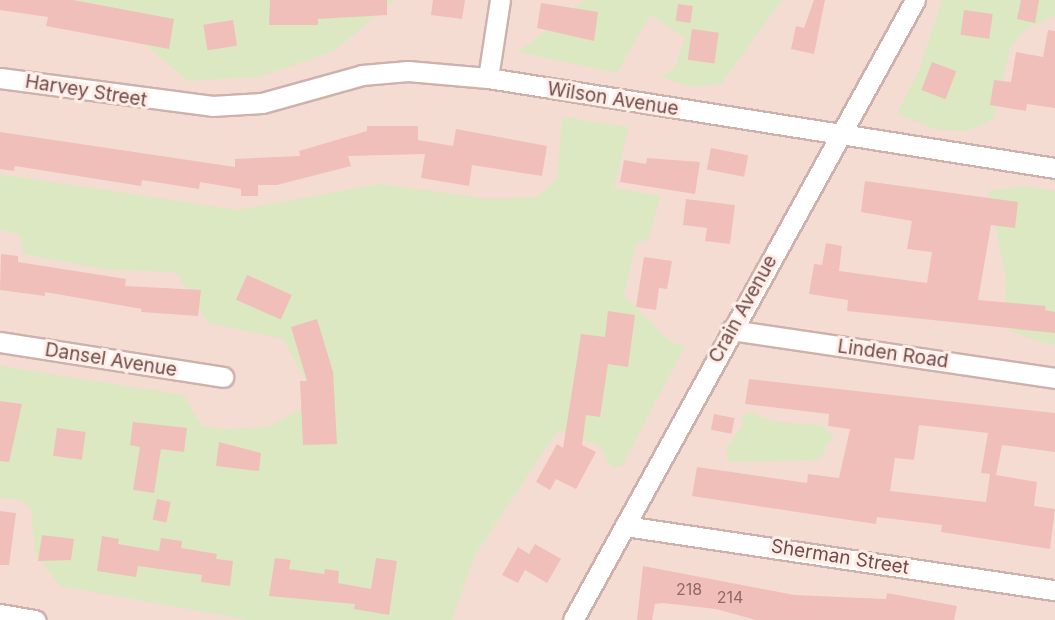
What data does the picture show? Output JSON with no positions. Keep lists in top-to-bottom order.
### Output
{
  "streets": {
    "street": [
      "Harvey Street",
      "Wilson Avenue",
      "Crain Avenue",
      "Linden Road",
      "Dansel Avenue",
      "Sherman Street"
    ]
  },
  "crossings": [
    ["Harvey Street", "Wilson Avenue"],
    ["Wilson Avenue", "Crain Avenue"],
    ["Crain Avenue", "Linden Road"],
    ["Crain Avenue", "Sherman Street"]
  ],
  "house_numbers": ["218", "214"]
}
